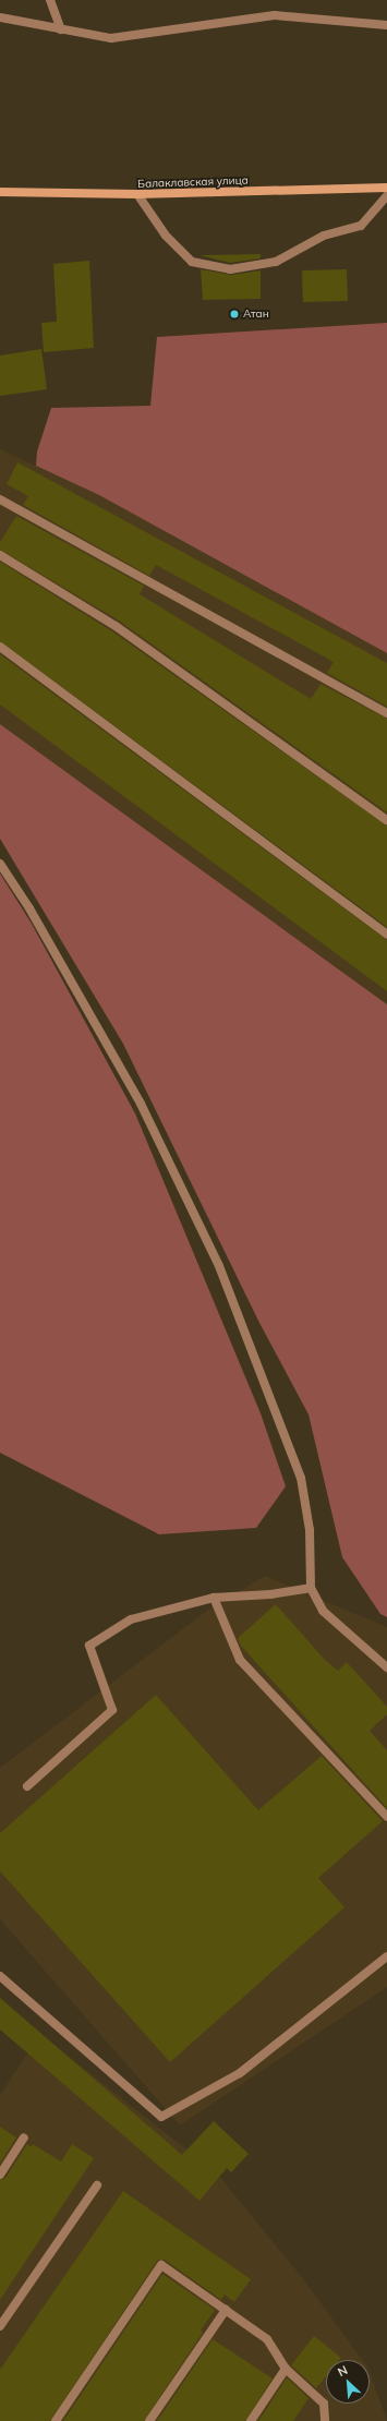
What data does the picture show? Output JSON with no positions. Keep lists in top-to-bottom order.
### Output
{
  "streets": {
    "main road": ["Балаклавская улица"]
  },
  "places": ["Атан"],
  "north": "top left"
}
